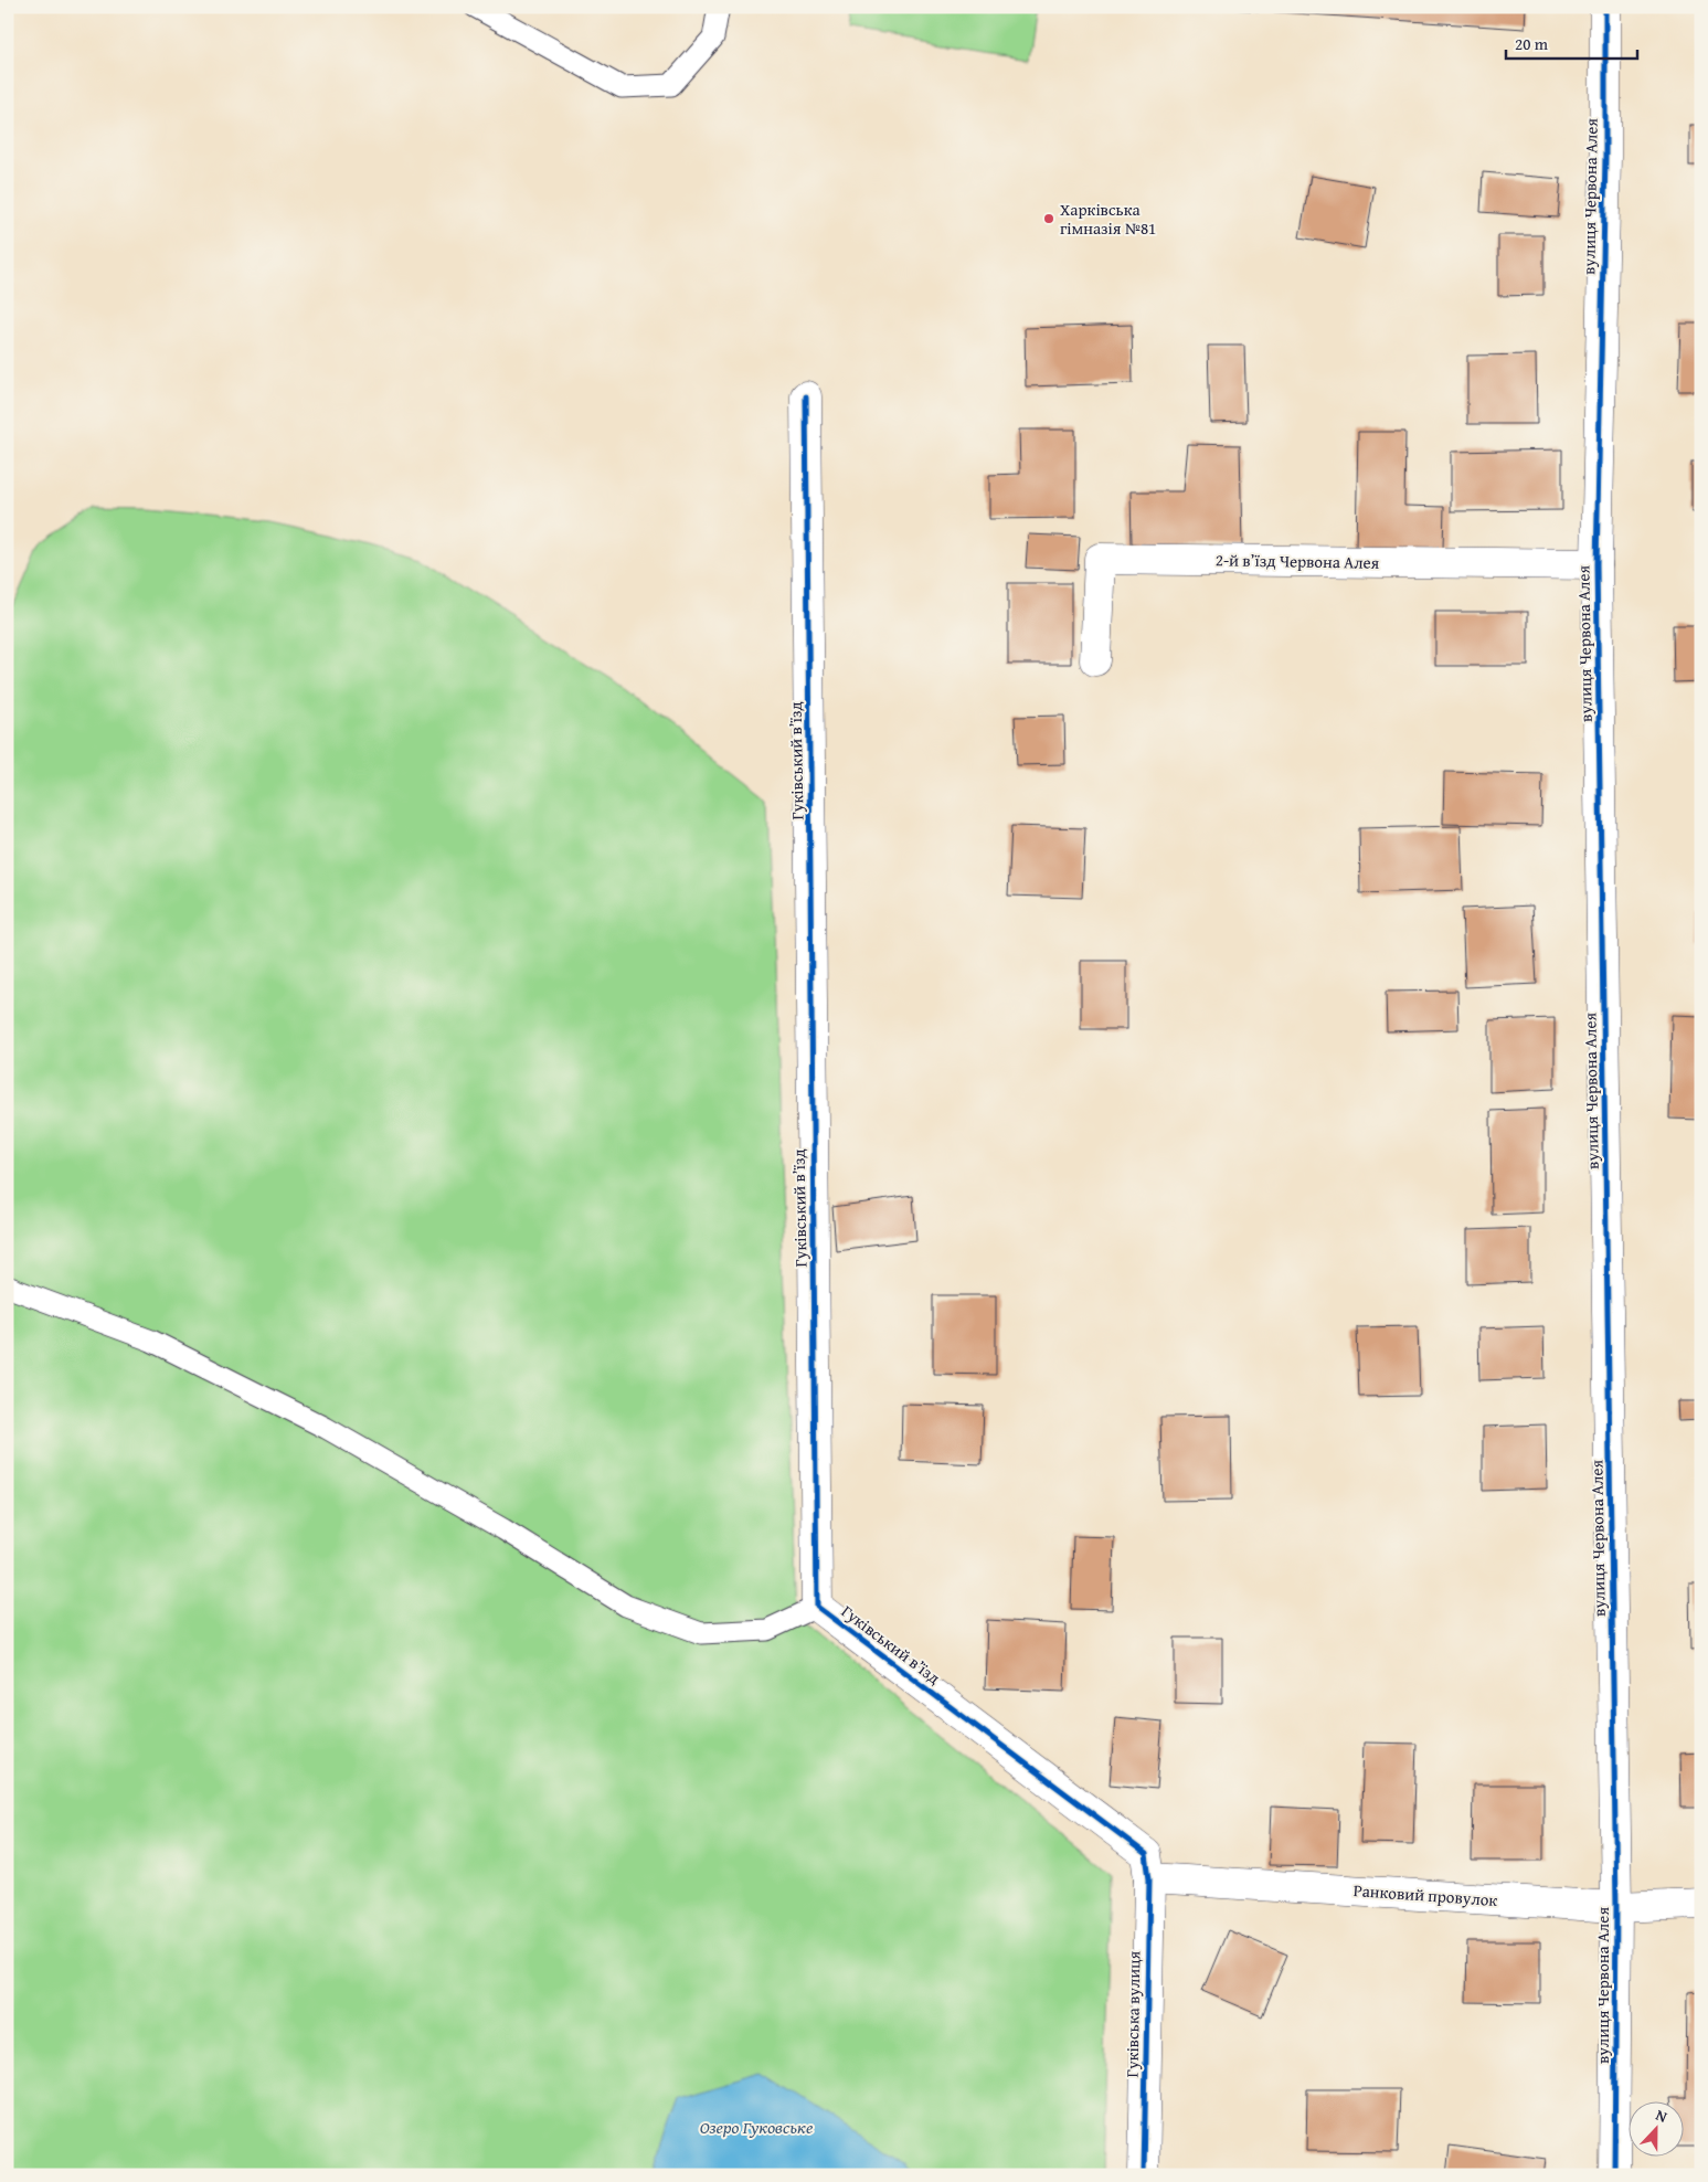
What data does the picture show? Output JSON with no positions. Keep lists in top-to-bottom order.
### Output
{
  "streets": {
    "street": [
      "вулиця Червона Алея",
      "2-й в’їзд Червона Алея",
      "Гуківський в’їзд",
      "Ранковий провулок",
      "Гуківська вулиця"
    ]
  },
  "crossings": [
    ["вулиця Червона Алея", "2-й в’їзд Червона Алея"],
    ["вулиця Червона Алея", "Ранковий провулок"],
    ["Гуківський в’їзд", "Ранковий провулок"],
    ["Гуківський в’їзд", "Гуківська вулиця"],
    ["Ранковий провулок", "Гуківська вулиця"]
  ],
  "water": ["Озеро Гуковське"],
  "places": ["Харківська гімназія №81"],
  "scale_bar": "20 m",
  "north": "top"
}
